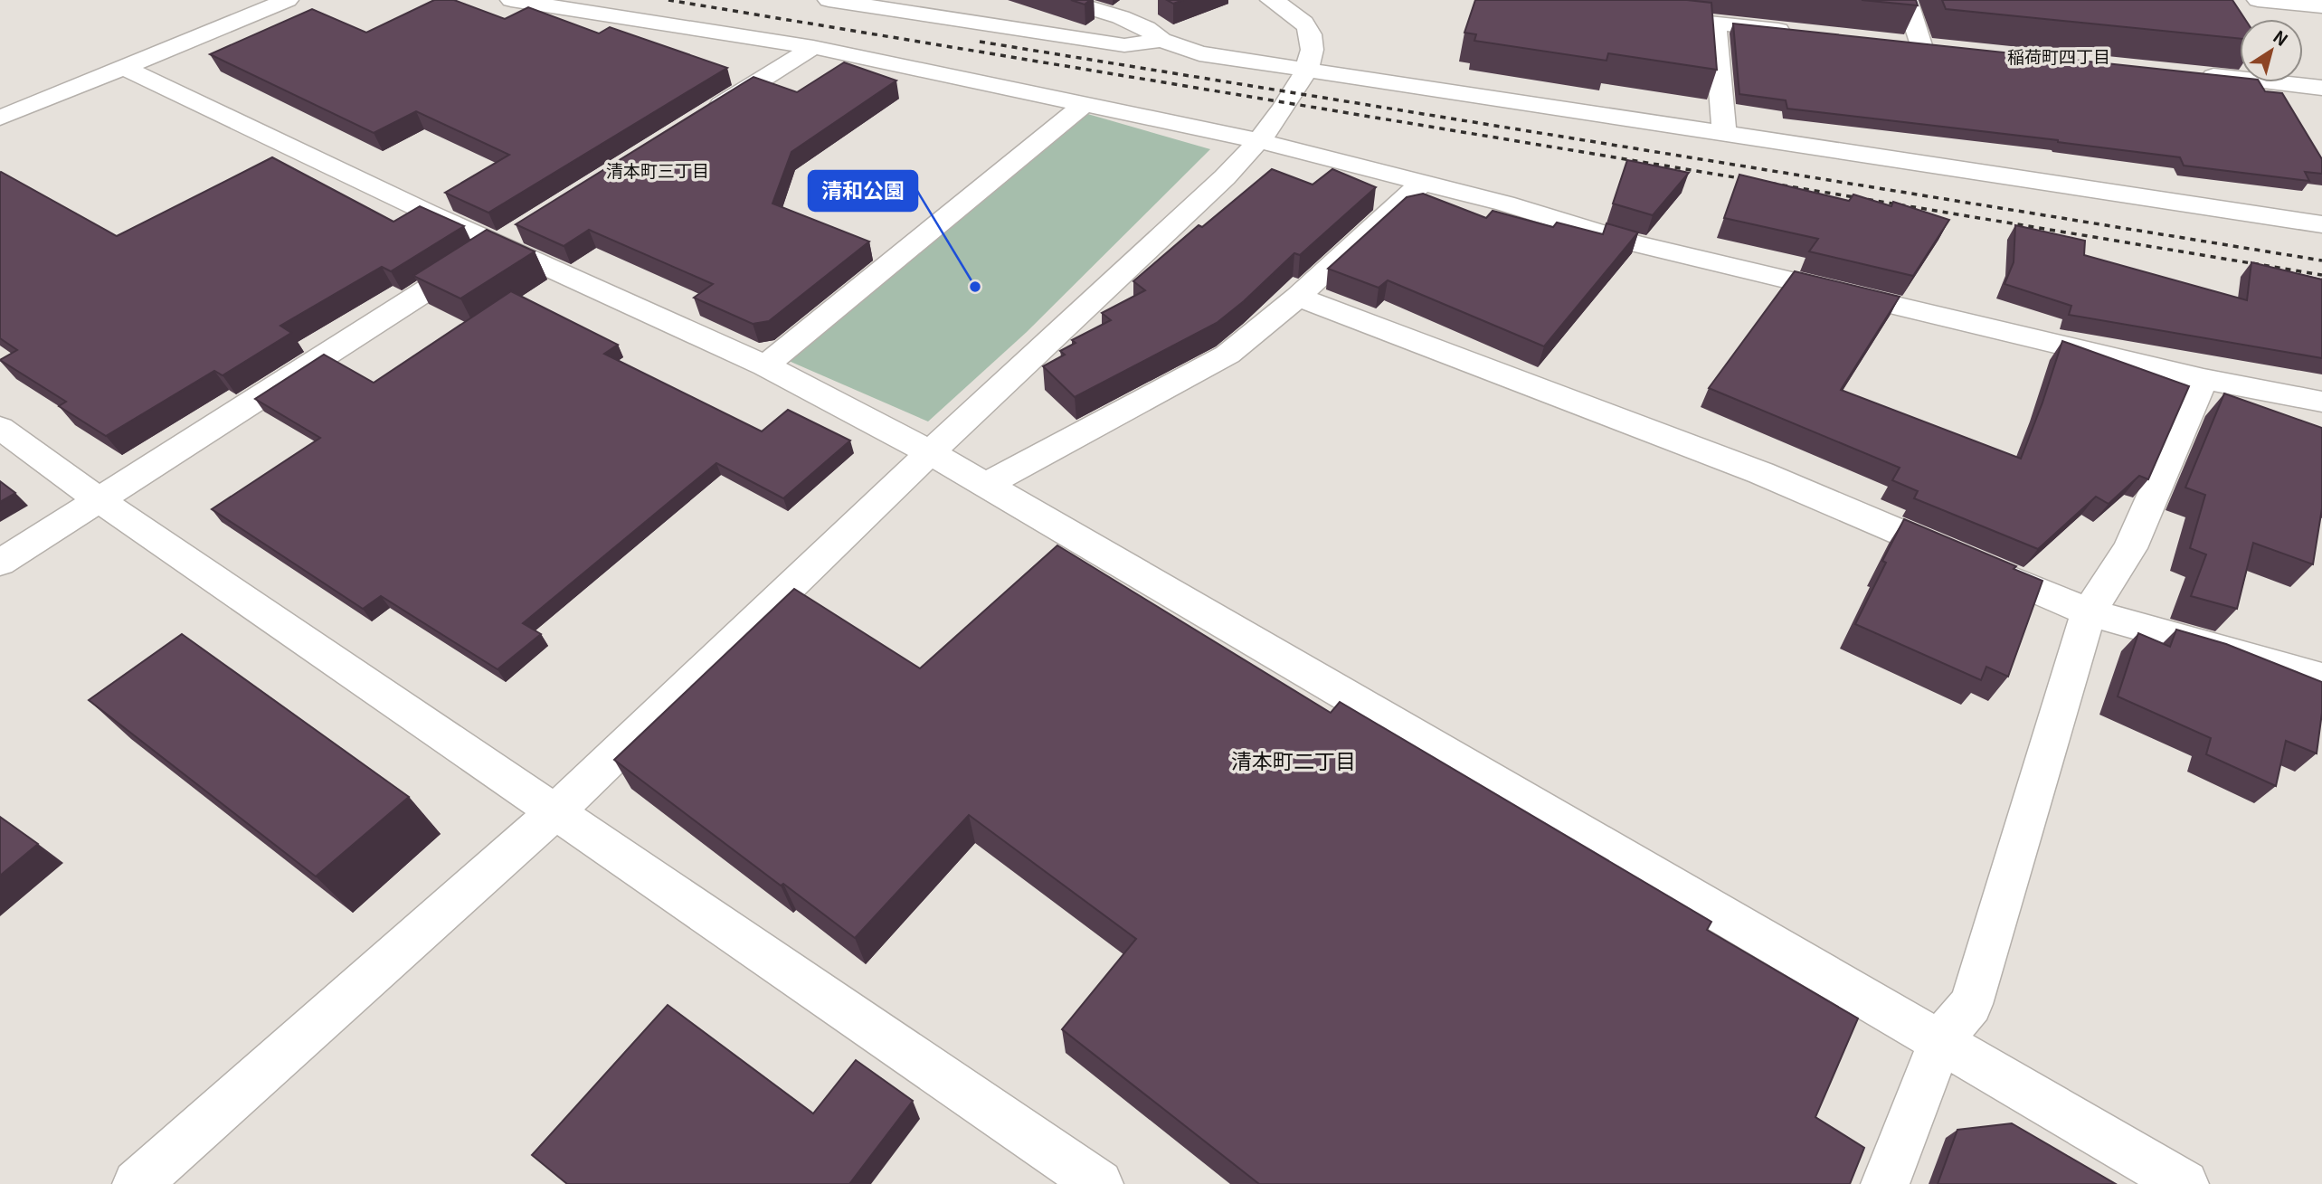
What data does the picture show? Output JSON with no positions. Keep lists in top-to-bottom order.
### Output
{
  "districts": ["稲荷町四丁目", "清本町三丁目", "清本町二丁目"],
  "places": ["清和公園"],
  "north": "top right"
}
